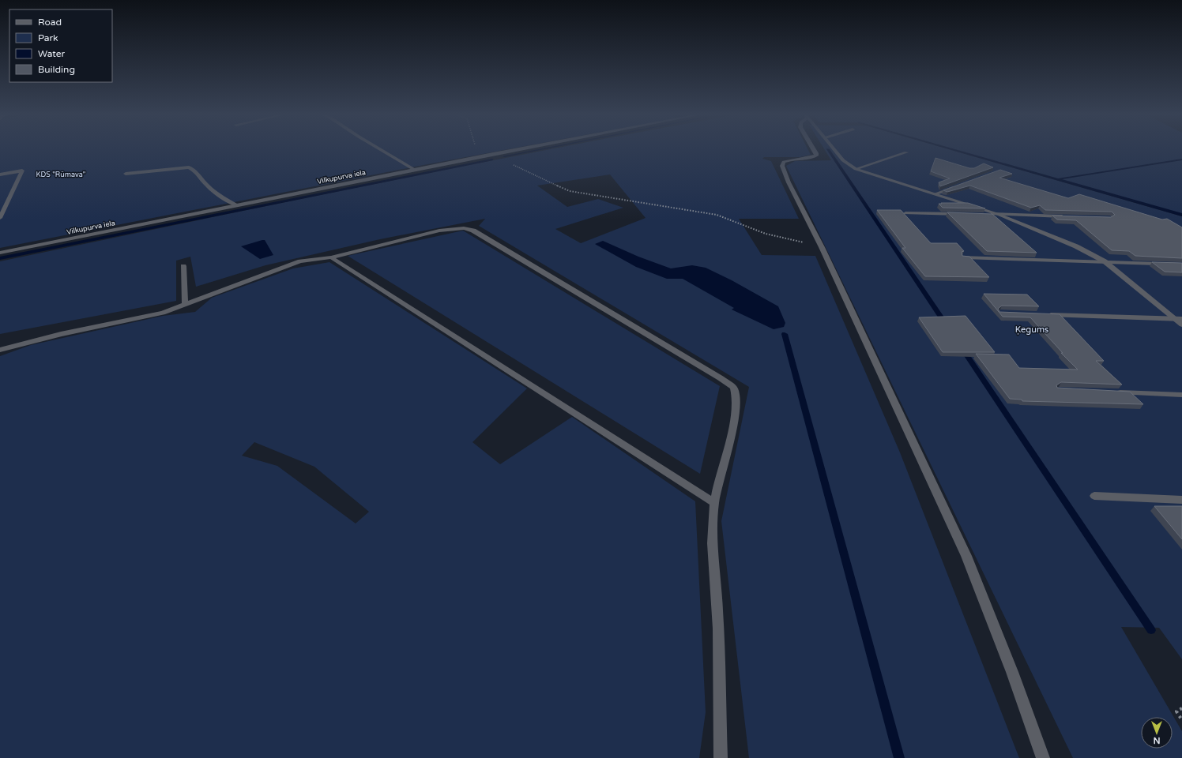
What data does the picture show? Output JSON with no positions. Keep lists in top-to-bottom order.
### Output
{
  "streets": {
    "street": ["Vilkupurva iela"]
  },
  "parks": ["KDS \"Rūmava\"", "Ķegums"],
  "legend": [
    "Road",
    "Park",
    "Water",
    "Building"
  ],
  "north": "bottom"
}
